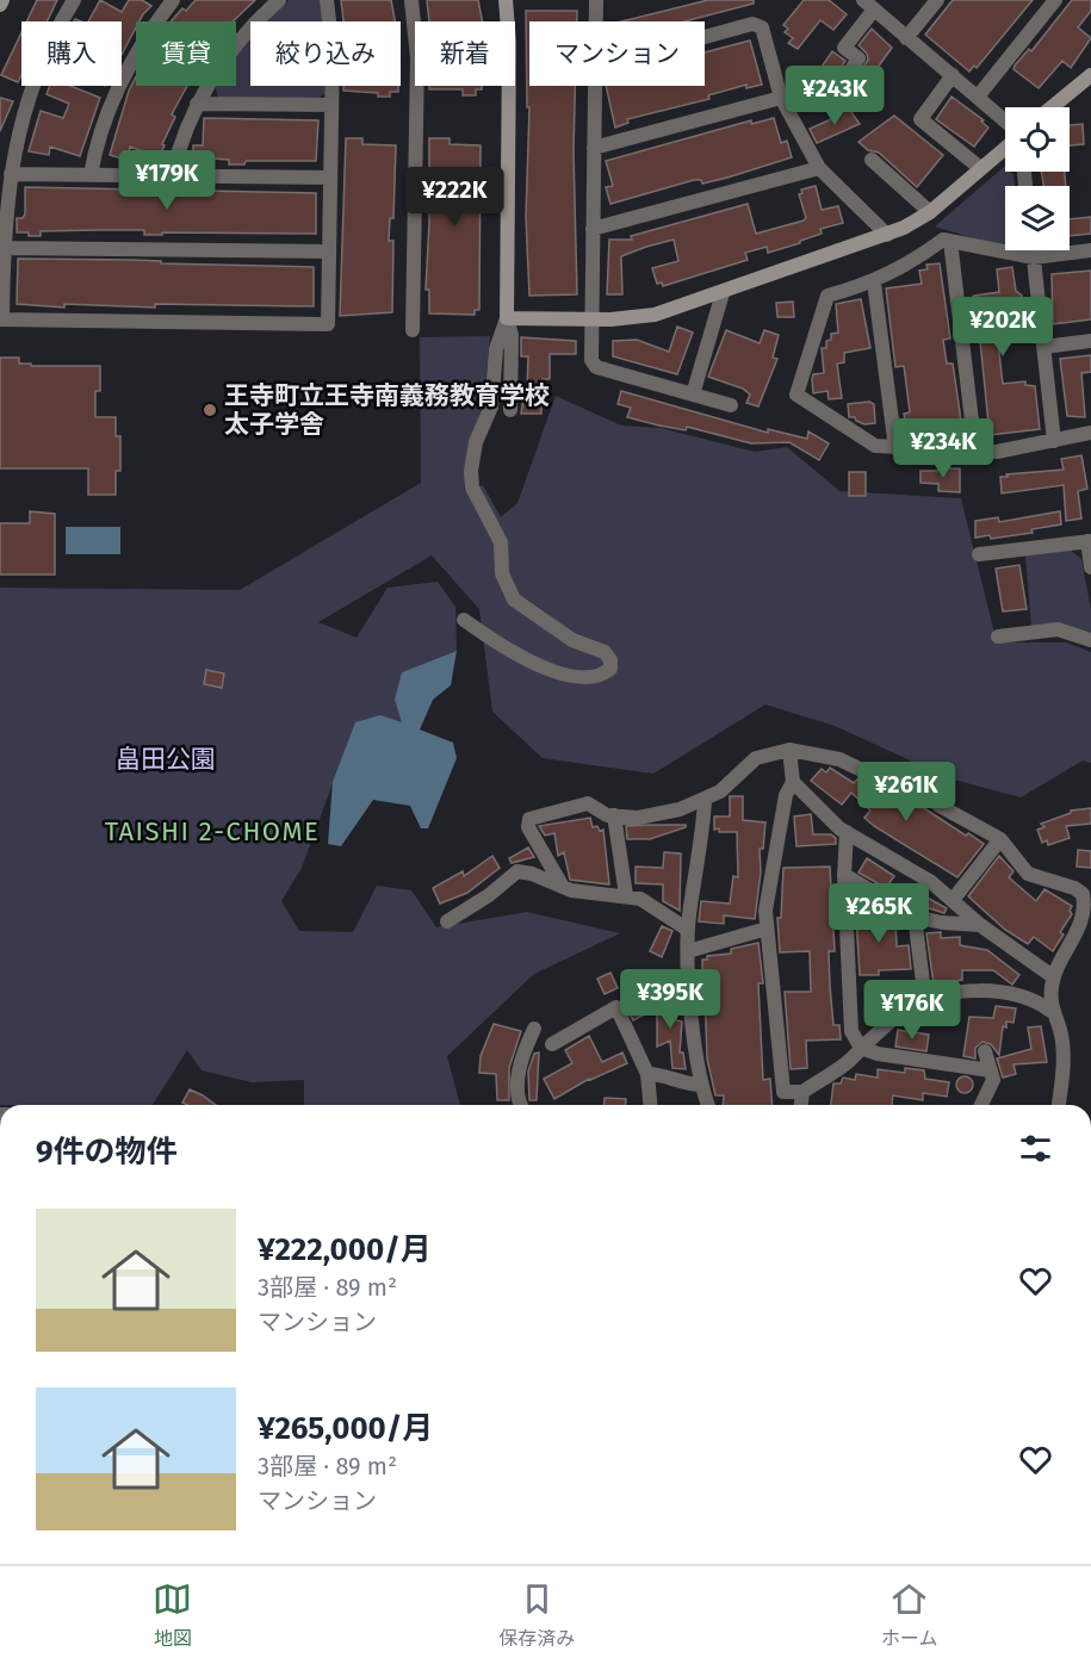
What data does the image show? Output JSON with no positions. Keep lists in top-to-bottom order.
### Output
{
  "districts": ["TAISHI 2-CHOME"],
  "parks": ["畠田公園"],
  "places": ["王寺町立王寺南義務教育学校 太子学舎"],
  "page": {
    "chip": [
      "購入",
      "賃貸",
      "絞り込み",
      "新着",
      "マンション"
    ],
    "price": [
      "¥243K",
      "¥179K",
      "¥222K",
      "¥202K",
      "¥234K",
      "¥261K",
      "¥265K",
      "¥395K",
      "¥176K"
    ],
    "heading": "9件の物件",
    "list": [
      {
        "name": "¥222,000/月",
        "note": "3部屋 · 89 m² · マンション"
      },
      {
        "name": "¥265,000/月",
        "note": "3部屋 · 89 m² · マンション"
      }
    ],
    "tabs": ["地図", "保存済み", "ホーム"]
  }
}
